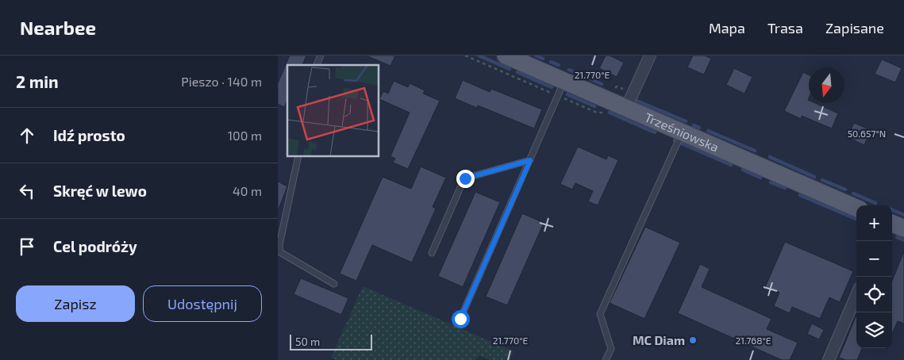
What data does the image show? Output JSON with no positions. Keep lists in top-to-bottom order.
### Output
{
  "streets": {
    "main road": ["Trześniowska"]
  },
  "places": ["MC Diam"],
  "scale_bar": "50 m",
  "north": "bottom",
  "page": {
    "header": "Nearbee",
    "nav": ["Mapa", "Trasa", "Zapisane"],
    "heading": ["2 min", "Pieszo · 140 m"],
    "list": [
      ["Idź prosto", "100 m"],
      ["Skręć w lewo", "40 m"],
      "Cel podróży"
    ],
    "map_buttons": ["+", "−"],
    "buttons": ["Zapisz", "Udostępnij"],
    "scale": "50 m"
  },
  "coordinates": ["21.770°E", "50.657°N", "21.768°E"]
}
